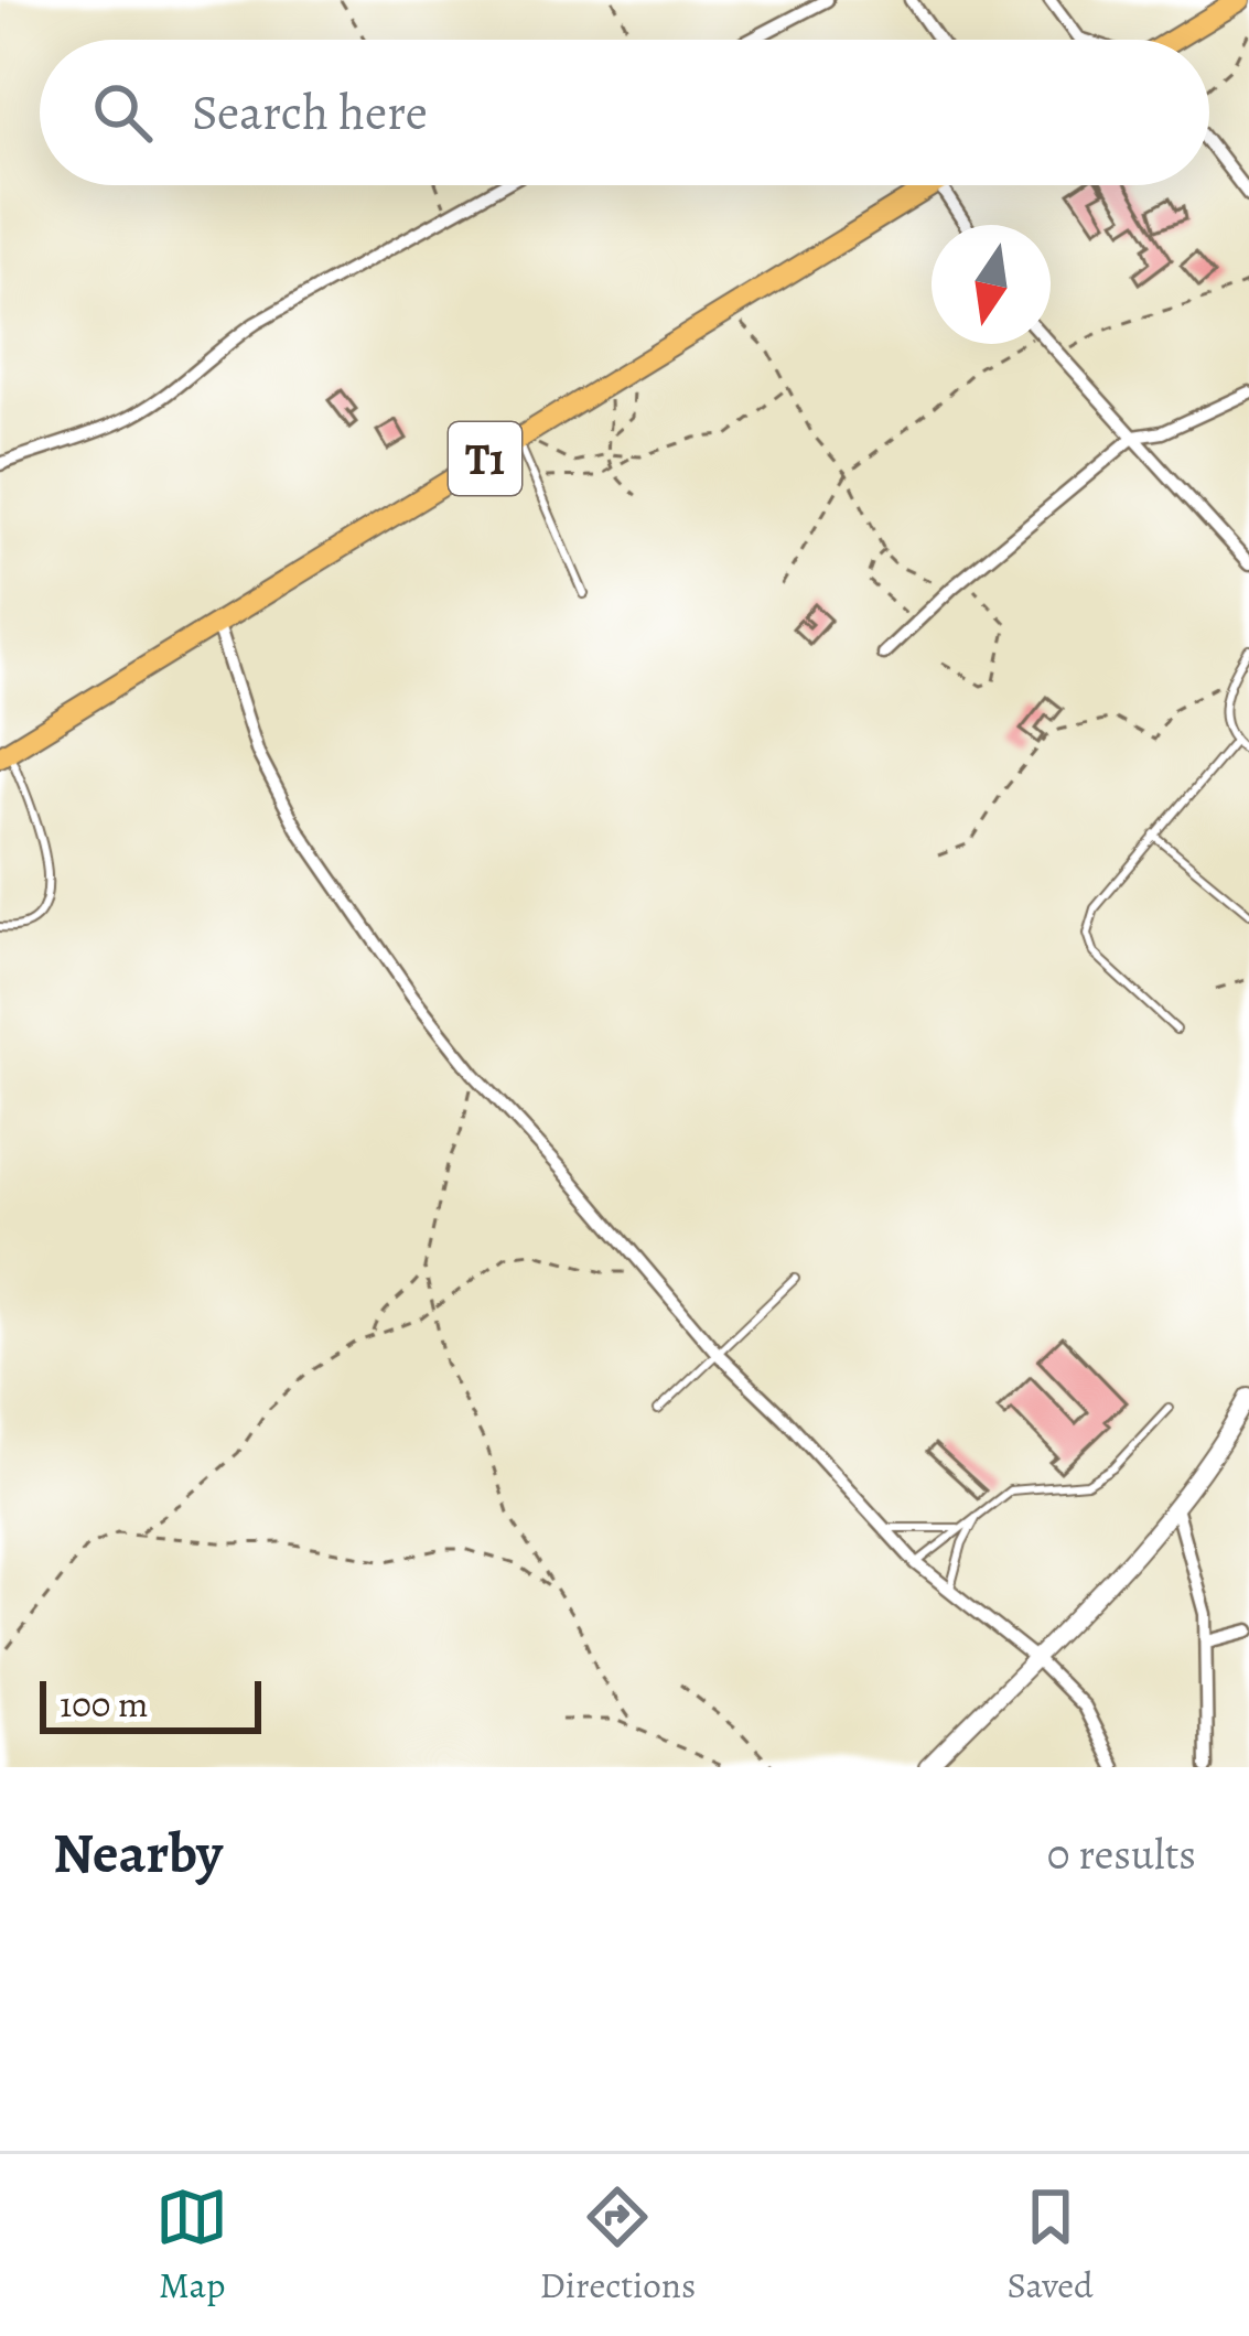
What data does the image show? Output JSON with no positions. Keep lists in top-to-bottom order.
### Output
{
  "streets": {
    "highway": ["T1"]
  },
  "scale_bar": "100 m",
  "north": "bottom",
  "page": {
    "search": "Search here",
    "scale": "100 m",
    "heading": ["Nearby", "0 results"],
    "nav": ["Map", "Directions", "Saved"]
  }
}
